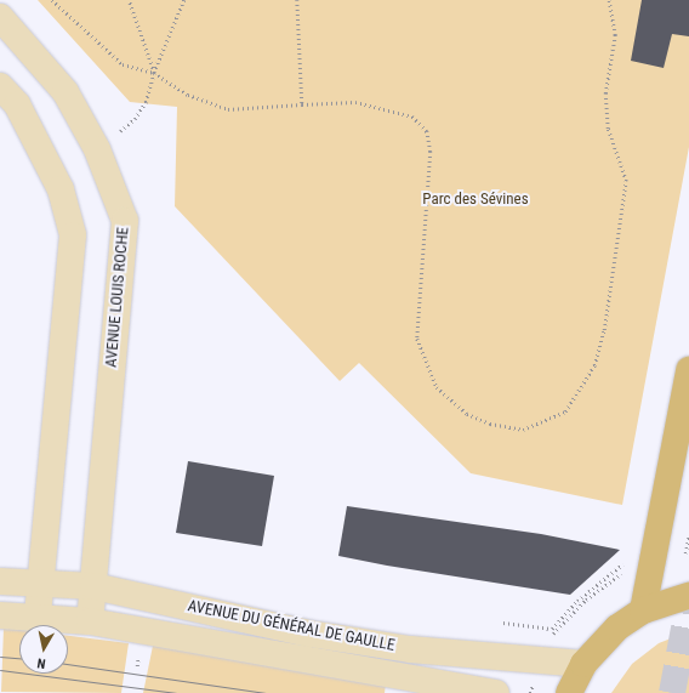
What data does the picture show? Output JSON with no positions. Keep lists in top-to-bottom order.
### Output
{
  "streets": {
    "main road": ["AVENUE LOUIS ROCHE", "AVENUE DU GÉNÉRAL DE GAULLE"]
  },
  "crossings": [
    ["AVENUE LOUIS ROCHE", "AVENUE DU GÉNÉRAL DE GAULLE"]
  ],
  "parks": ["Parc des Sévines"],
  "north": "bottom"
}
